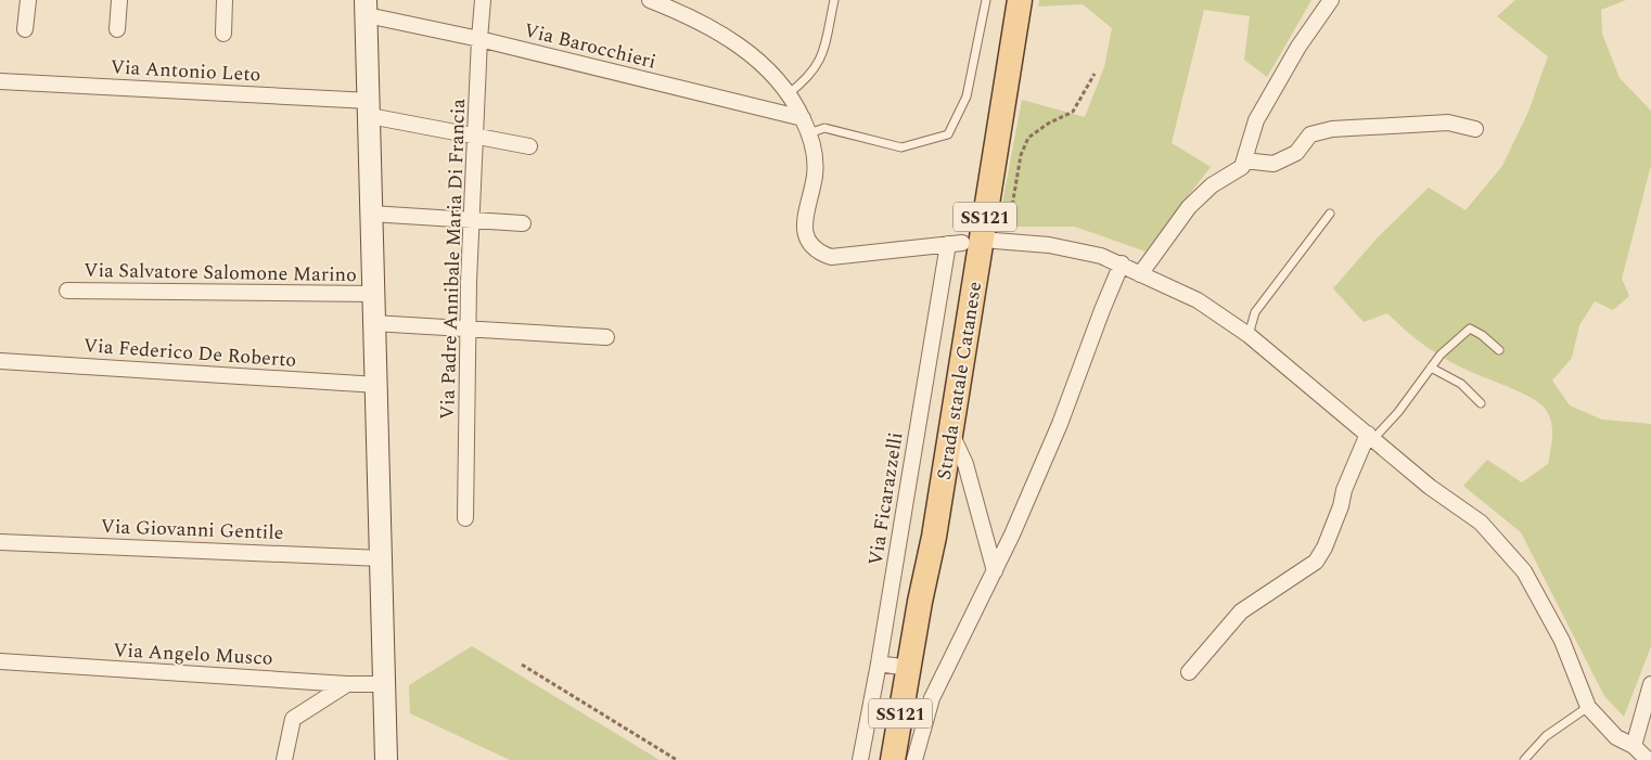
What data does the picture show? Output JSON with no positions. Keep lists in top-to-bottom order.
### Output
{
  "streets": {
    "main road": ["SS121", "Strada statale Catanese"],
    "street": [
      "Via Barocchieri",
      "Via Antonio Leto",
      "Via Padre Annibale Maria Di Francia",
      "Via Salvatore Salomone Marino",
      "Via Federico De Roberto",
      "Via Ficarazzelli",
      "Via Giovanni Gentile",
      "Via Angelo Musco"
    ]
  },
  "crossings": [
    ["Via Barocchieri", "Via Padre Annibale Maria Di Francia"],
    ["Via Antonio Leto", "Via Padre Annibale Maria Di Francia"]
  ]
}
